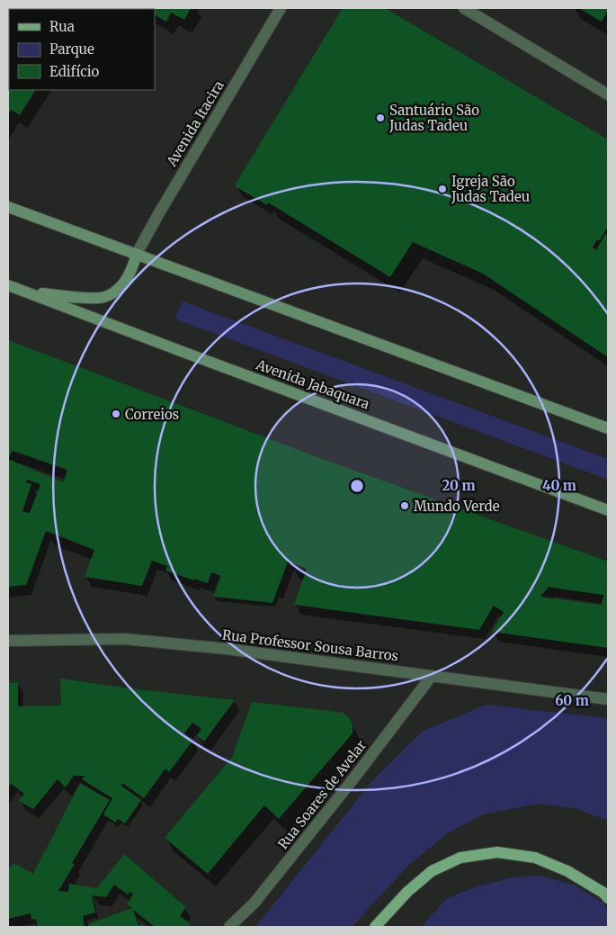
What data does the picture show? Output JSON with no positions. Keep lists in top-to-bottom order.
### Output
{
  "streets": {
    "main road": ["Avenida Jabaquara"],
    "street": ["Avenida Itacira", "Rua Professor Sousa Barros", "Rua Soares de Avelar"]
  },
  "crossings": [
    ["Rua Professor Sousa Barros", "Rua Soares de Avelar"]
  ],
  "places": [
    "Santuário São Judas Tadeu",
    "Igreja São Judas Tadeu",
    "Correios",
    "Mundo Verde"
  ],
  "legend": ["Rua", "Parque", "Edifício"],
  "rings": ["20 m", "40 m", "60 m"]
}
